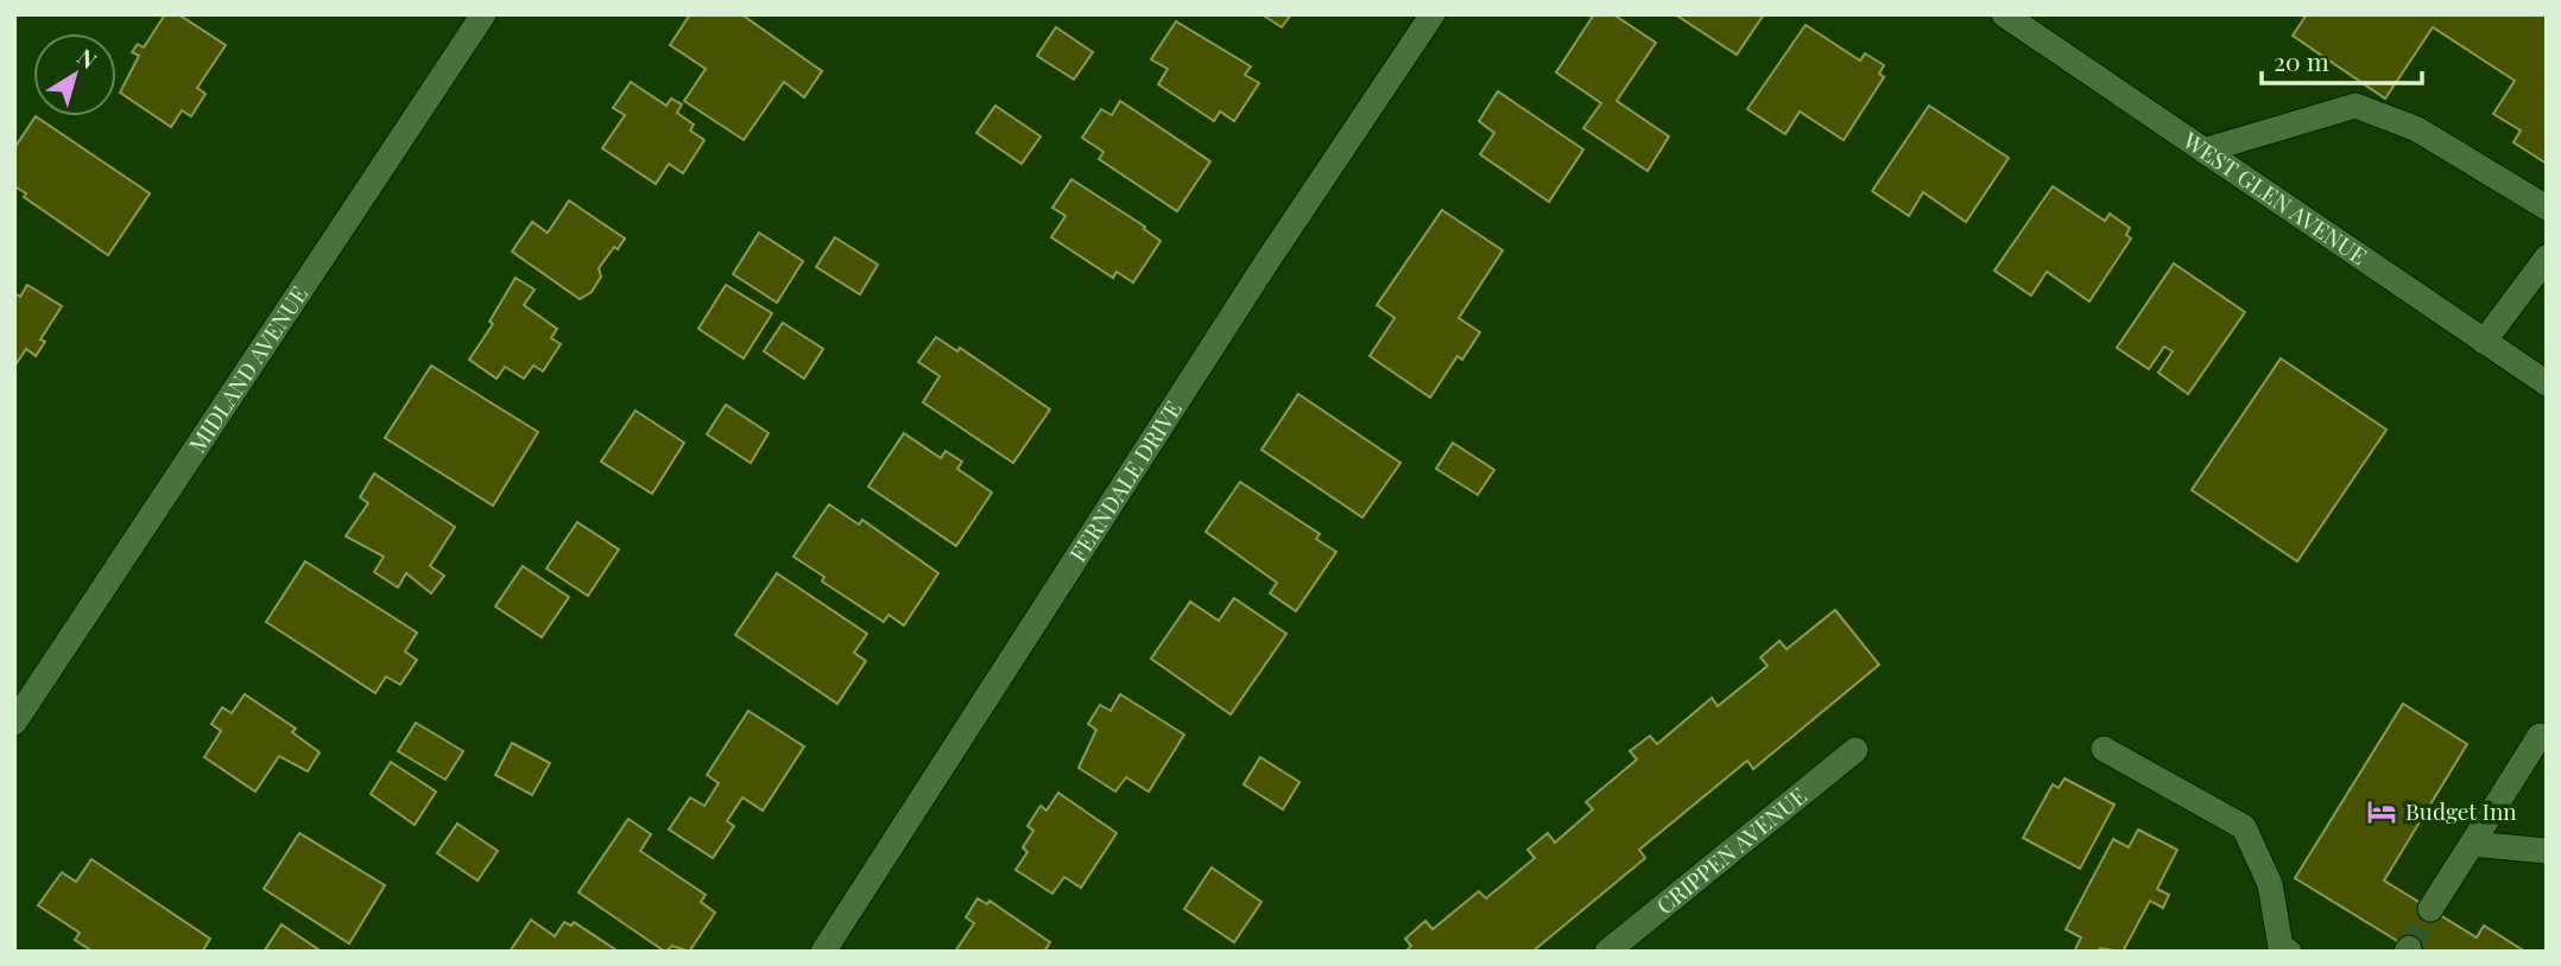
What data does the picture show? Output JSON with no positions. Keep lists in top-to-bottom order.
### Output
{
  "streets": {
    "street": [
      "WEST GLEN AVENUE",
      "MIDLAND AVENUE",
      "FERNDALE DRIVE",
      "CRIPPEN AVENUE"
    ]
  },
  "places": {
    "hotel": ["Budget Inn"]
  },
  "scale_bar": "20 m",
  "north": "top right"
}
